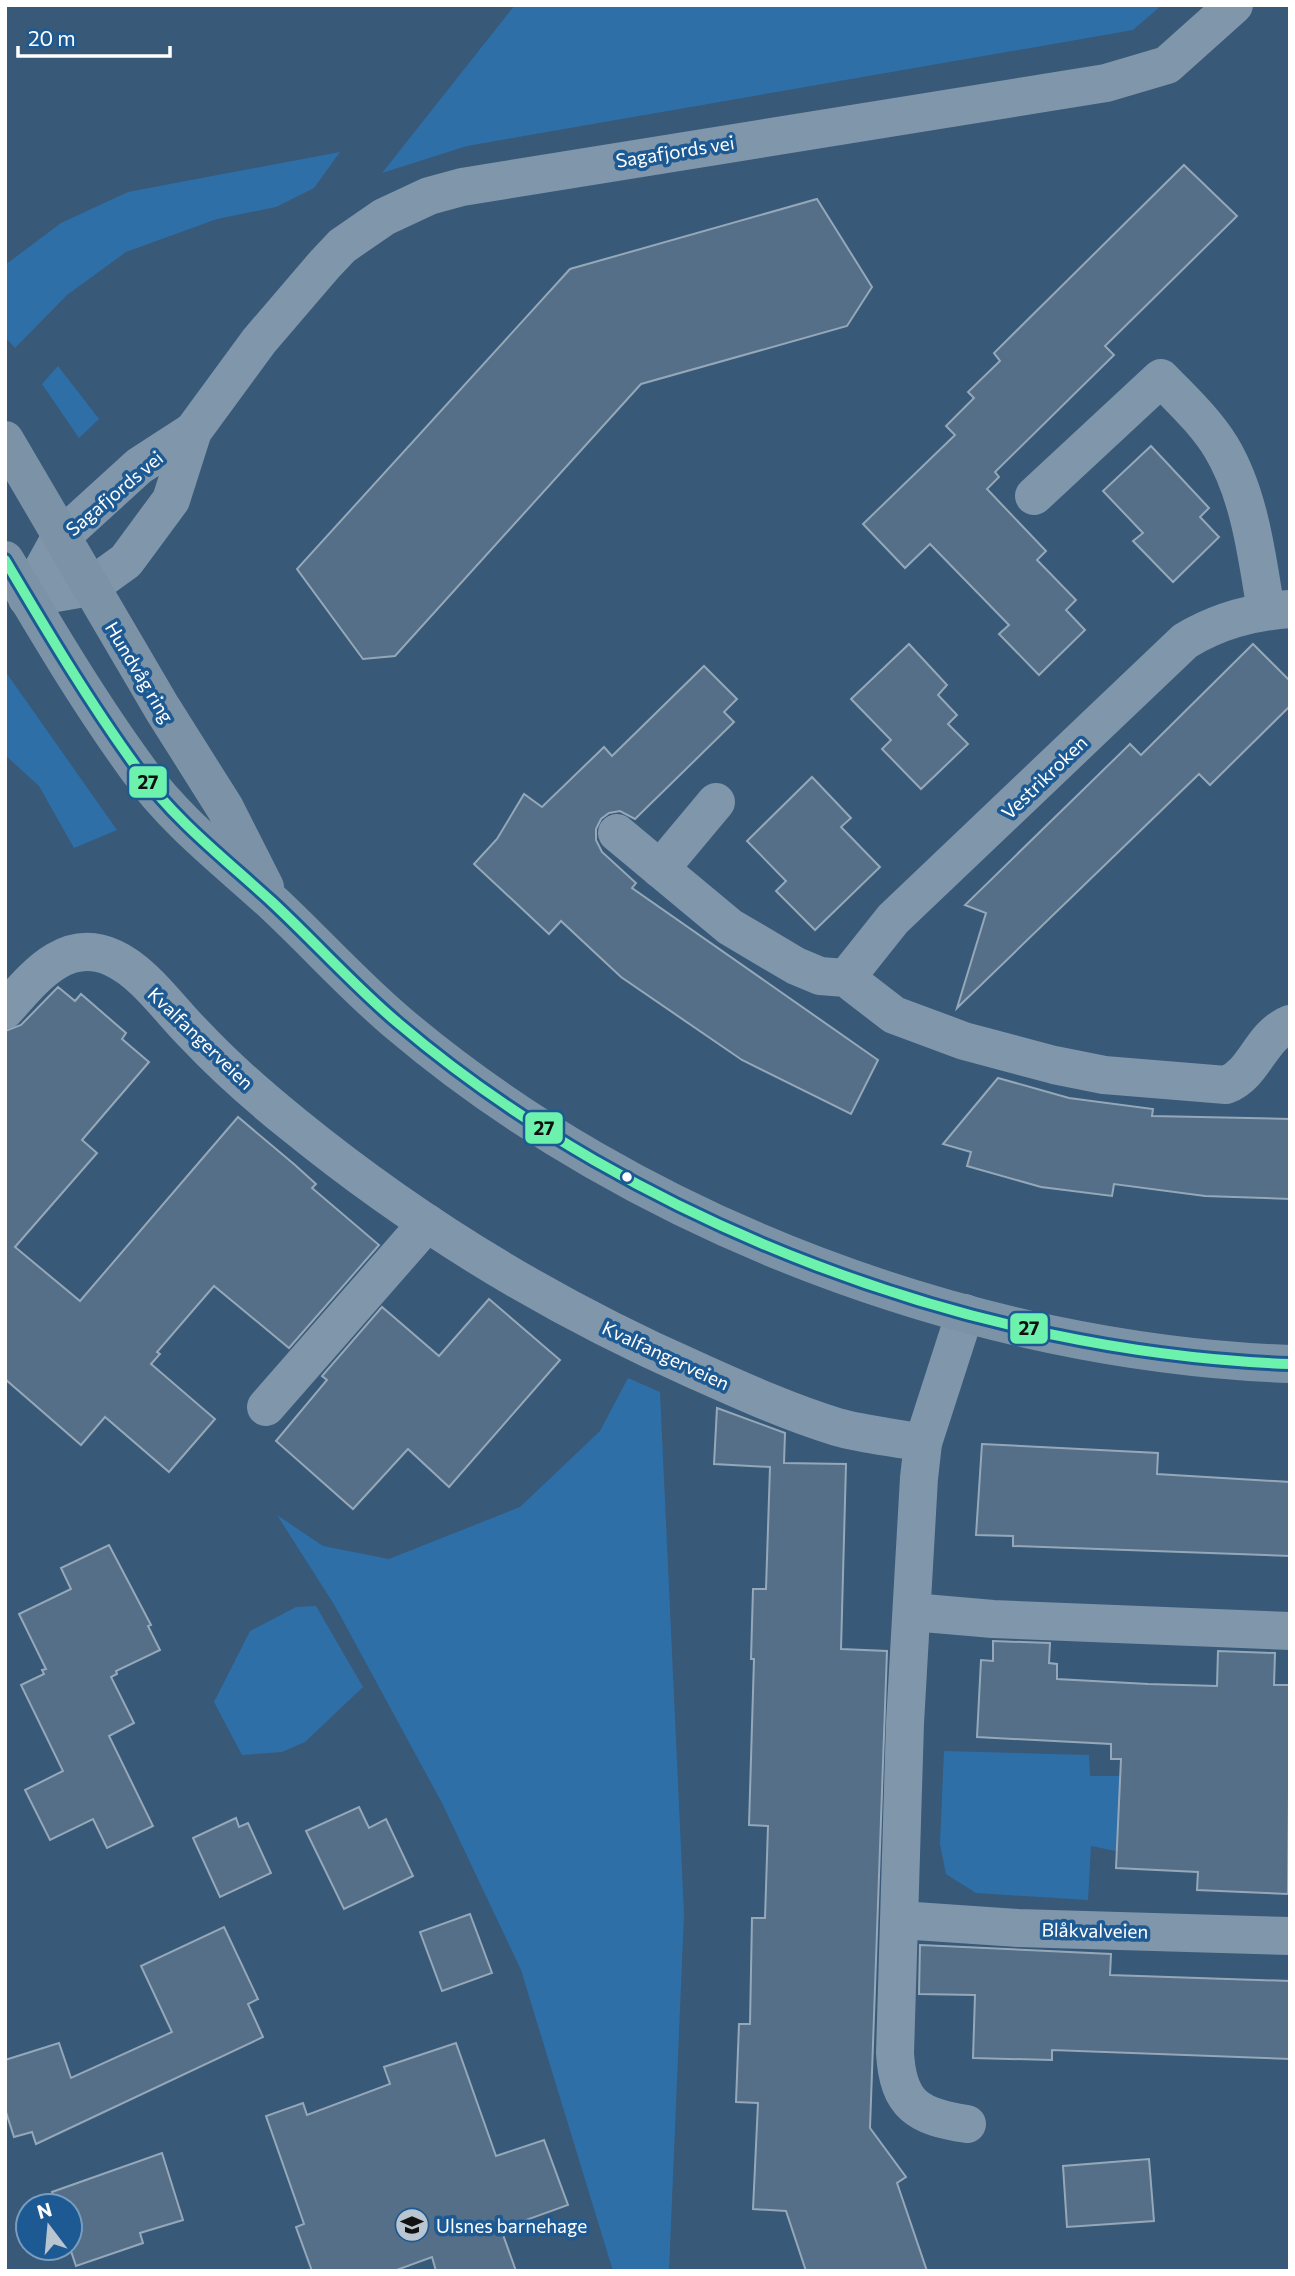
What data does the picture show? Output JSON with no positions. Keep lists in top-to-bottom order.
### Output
{
  "streets": {
    "main road": ["Hundvåg ring"],
    "street": [
      "Sagafjords vei",
      "Vestrikroken",
      "Kvalfangerveien",
      "Blåkvalveien"
    ]
  },
  "crossings": [
    ["Sagafjords vei", "Hundvåg ring"]
  ],
  "places": {
    "school or university": ["Ulsnes barnehage"]
  },
  "lines": ["transit line 27"],
  "scale_bar": "20 m",
  "north": "top"
}
